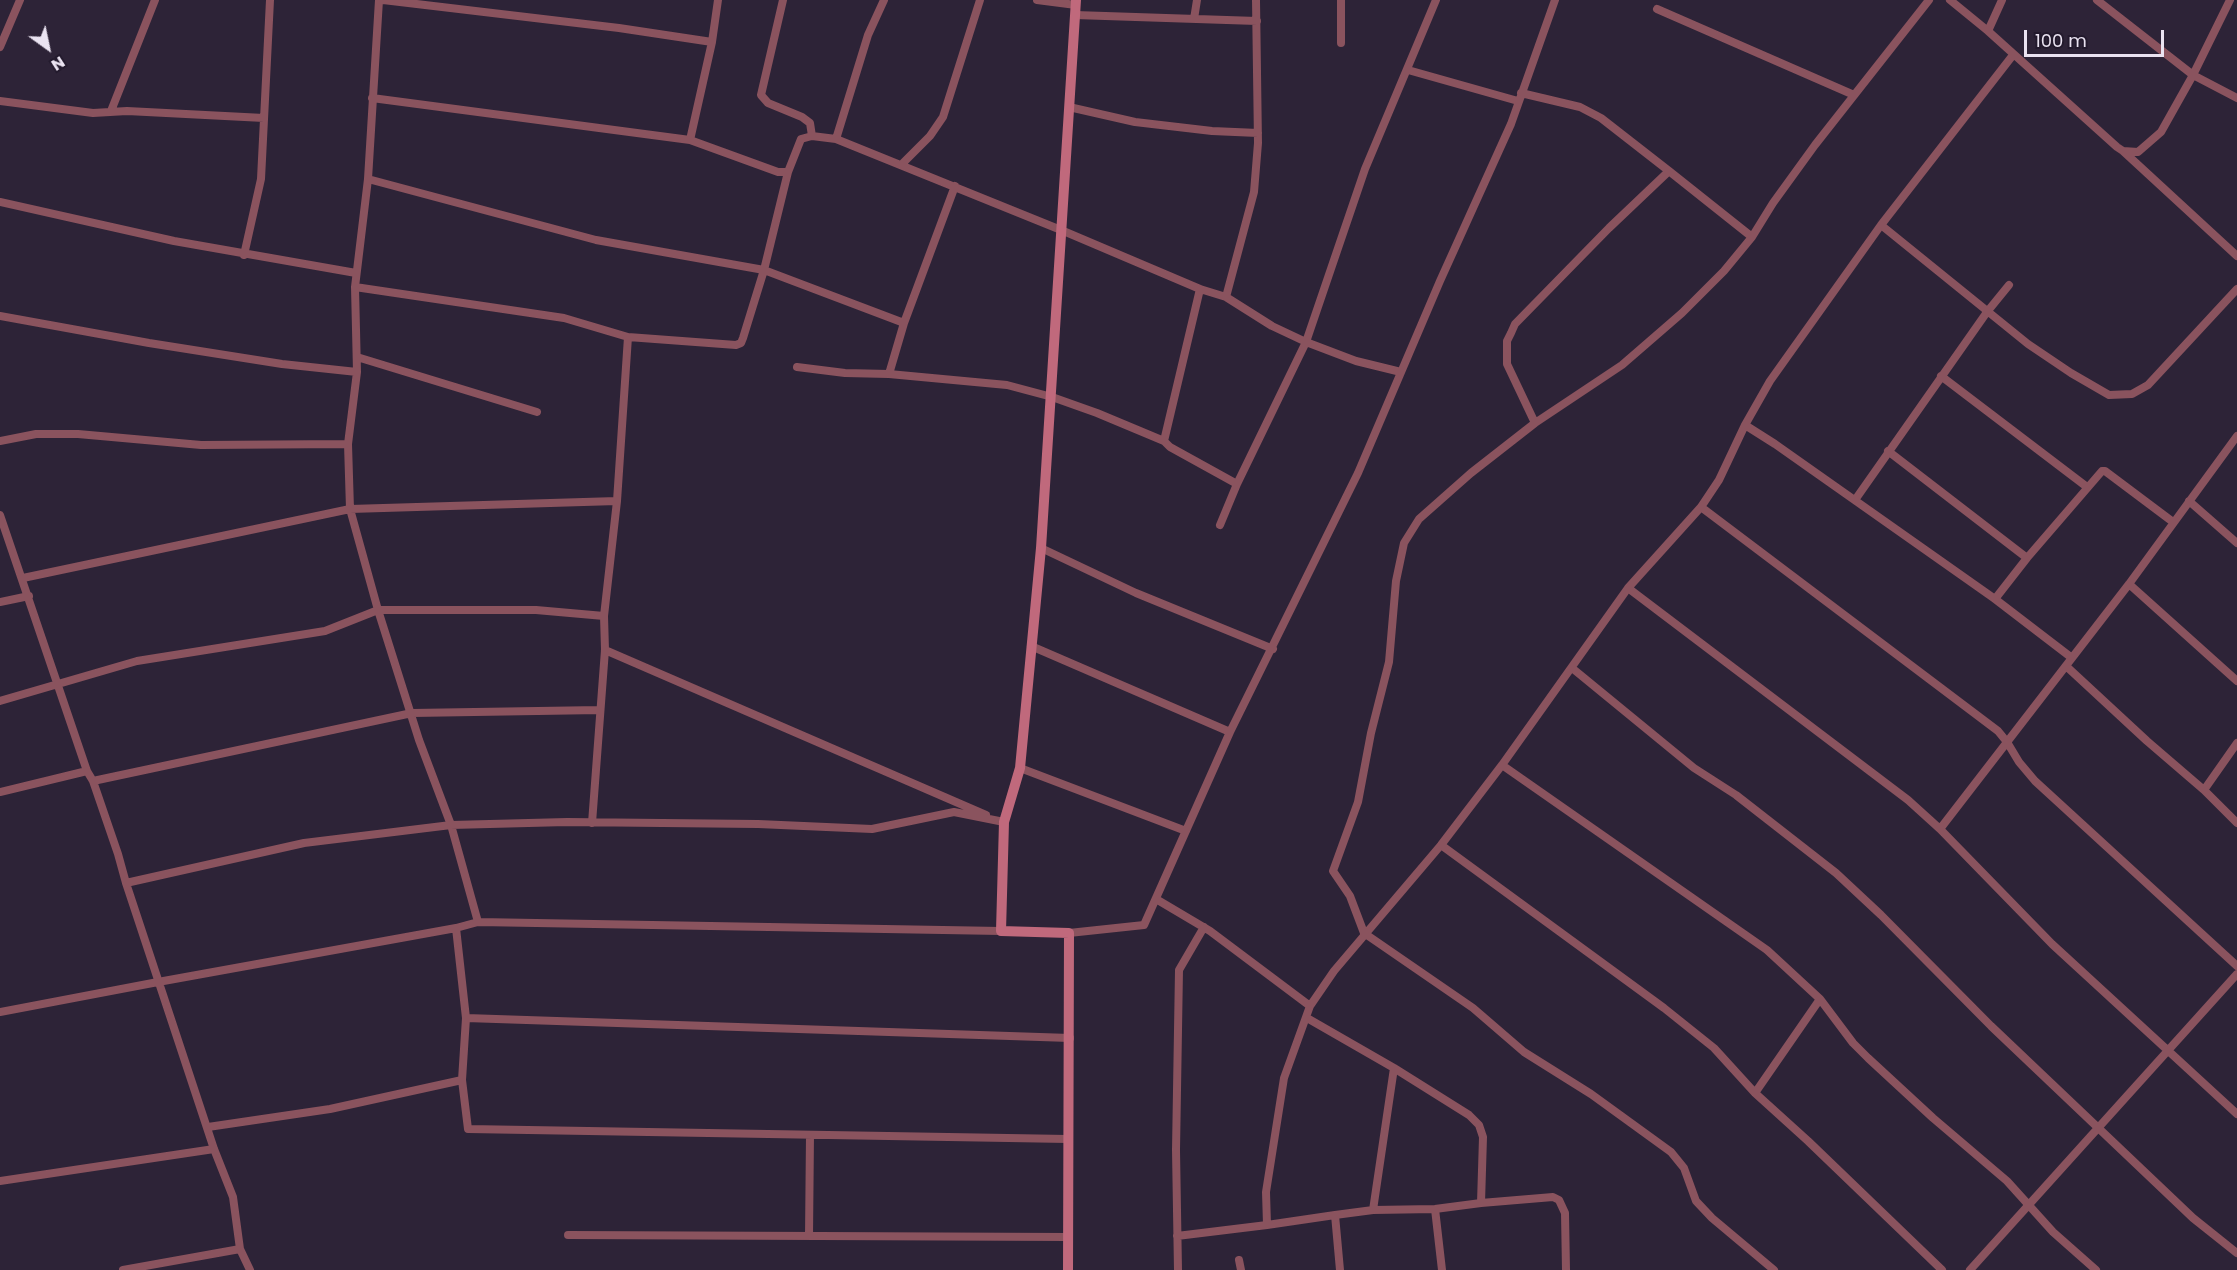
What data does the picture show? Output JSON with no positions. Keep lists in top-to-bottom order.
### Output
{
  "scale_bar": "100 m",
  "north": "bottom right"
}
